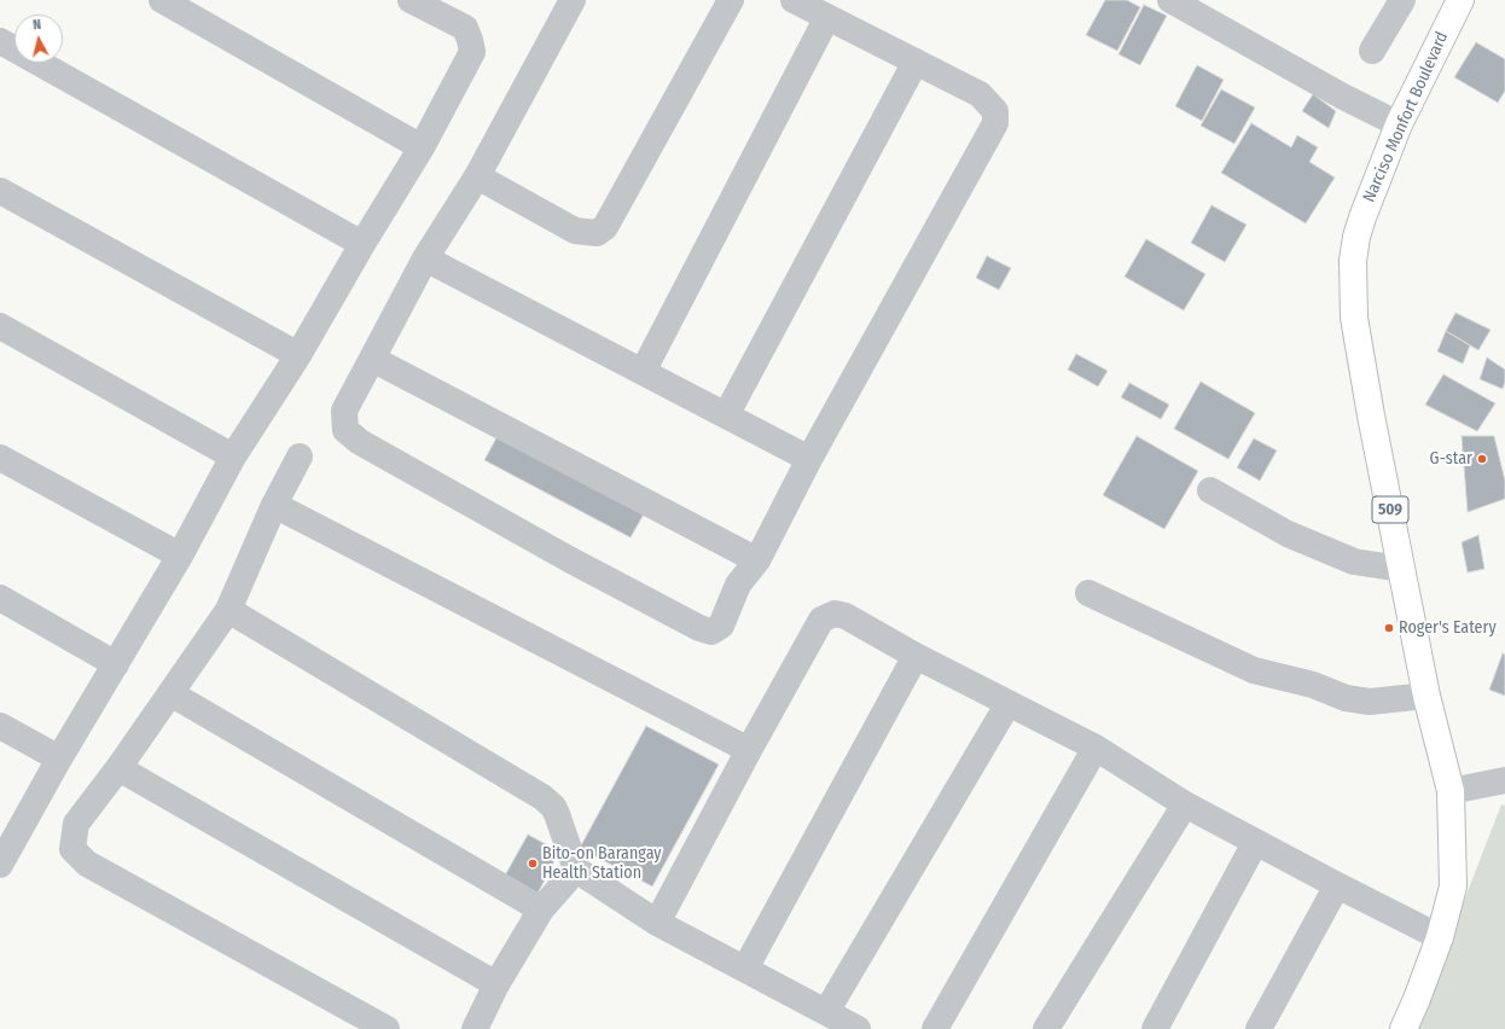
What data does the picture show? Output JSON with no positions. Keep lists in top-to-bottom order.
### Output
{
  "streets": {
    "main road": ["Narciso Monfort Boulevard", "509"]
  },
  "places": ["G-star", "Roger's Eatery", "Bito-on Barangay Health Station"],
  "north": "top"
}
